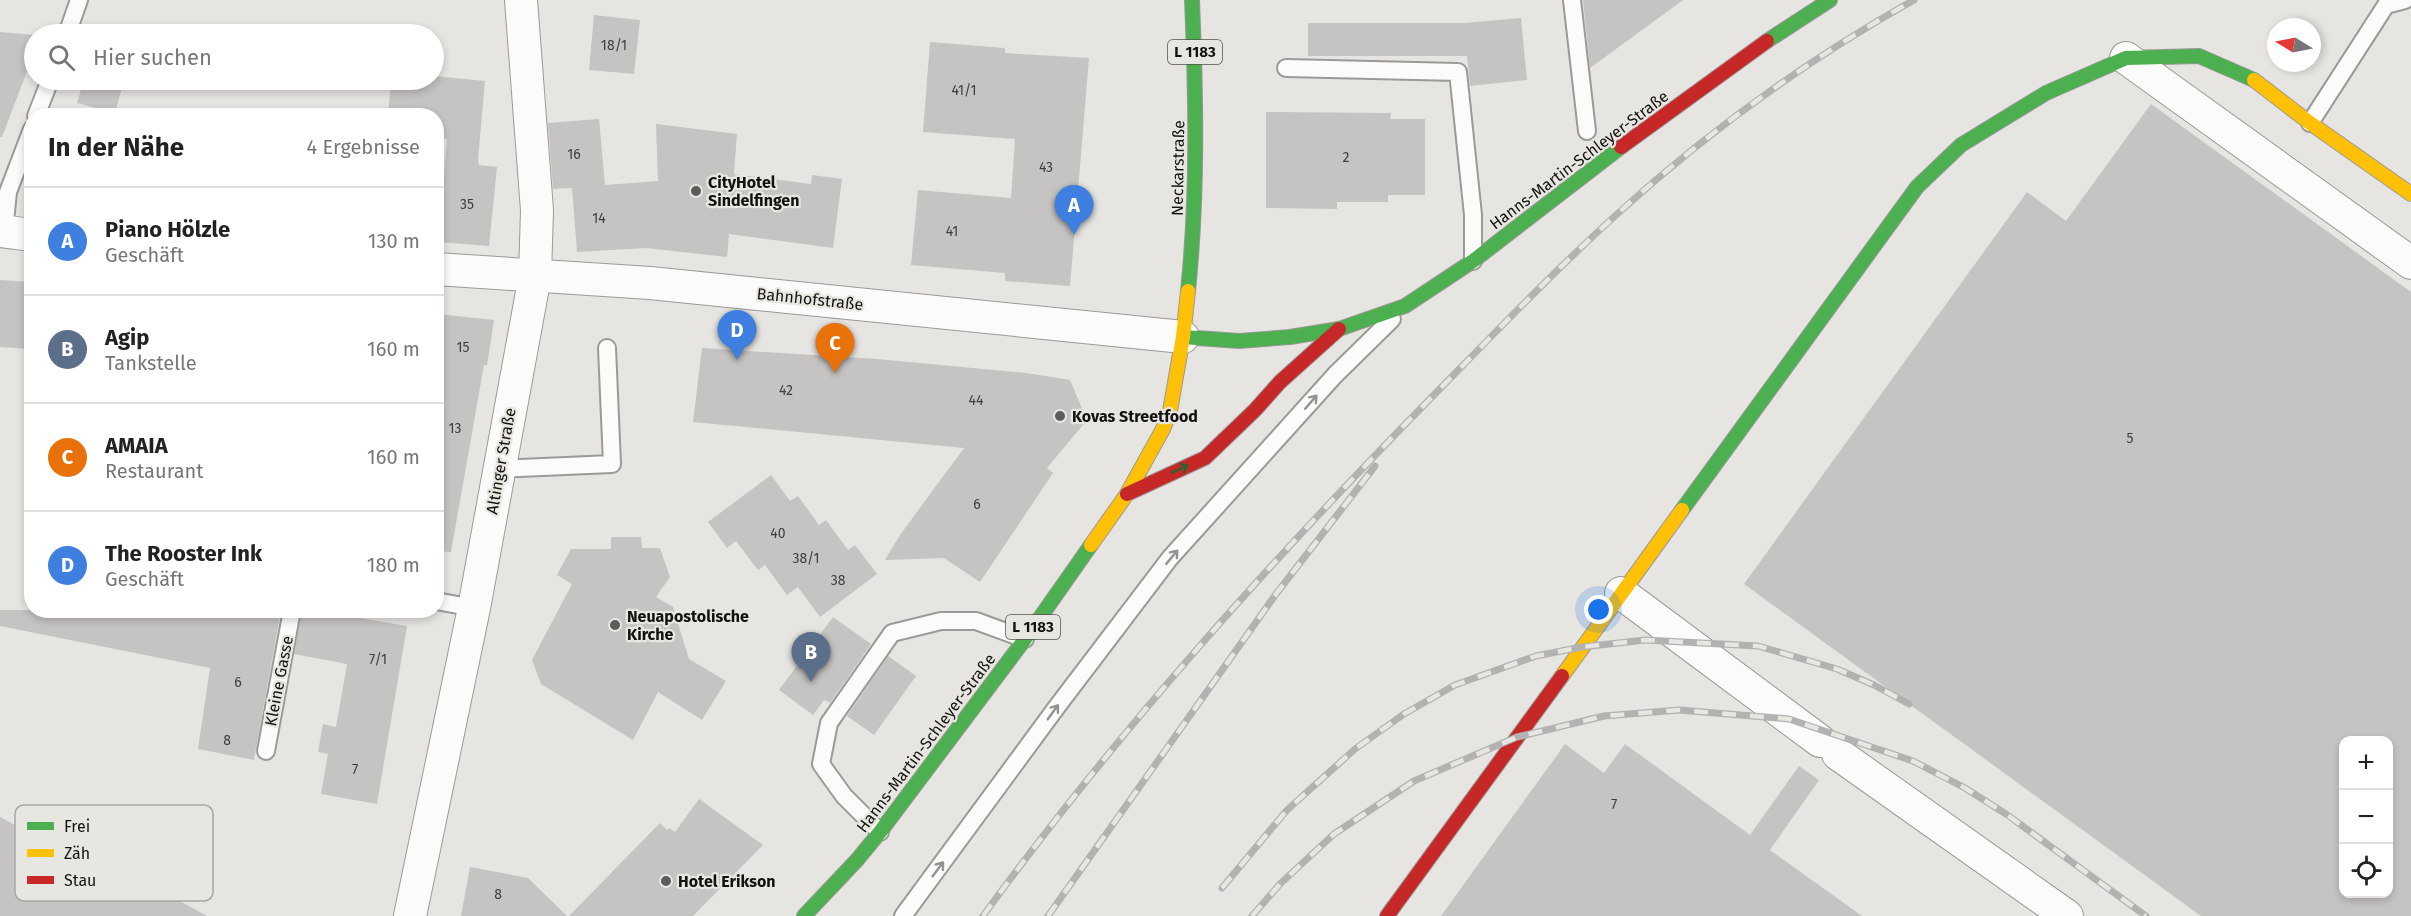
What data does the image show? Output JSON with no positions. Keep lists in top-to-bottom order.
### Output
{
  "streets": {
    "main road": ["L 1183", "Hanns-Martin-Schleyer-Straße", "Neckarstraße"],
    "street": ["Bahnhofstraße", "Altinger Straße"],
    "lane": ["Kleine Gasse"]
  },
  "crossings": [
    ["Hanns-Martin-Schleyer-Straße", "Neckarstraße"],
    ["Hanns-Martin-Schleyer-Straße", "Bahnhofstraße"],
    ["Neckarstraße", "Bahnhofstraße"],
    ["Bahnhofstraße", "Altinger Straße"]
  ],
  "places": [
    "CityHotel Sindelfingen",
    "Kovas Streetfood",
    "Neuapostolische Kirche",
    "Hotel Erikson"
  ],
  "house_numbers": [
    "18/1",
    "41/1",
    "16",
    "2",
    "43",
    "35",
    "14",
    "41",
    "15",
    "42",
    "44",
    "13",
    "5",
    "6",
    "40",
    "38/1",
    "38",
    "7/1",
    "6",
    "8",
    "7",
    "7",
    "8"
  ],
  "legend": ["Frei", "Zäh", "Stau"],
  "north": "left",
  "page": {
    "search": "Hier suchen",
    "heading": ["In der Nähe", "4 Ergebnisse"],
    "pins": [
      "A",
      "D",
      "C",
      "B"
    ],
    "list": [
      {
        "mark": "A",
        "name": "Piano Hölzle",
        "note": "Geschäft",
        "value": "130 m"
      },
      {
        "mark": "B",
        "name": "Agip",
        "note": "Tankstelle",
        "value": "160 m"
      },
      {
        "mark": "C",
        "name": "AMAIA",
        "note": "Restaurant",
        "value": "160 m"
      },
      {
        "mark": "D",
        "name": "The Rooster Ink",
        "note": "Geschäft",
        "value": "180 m"
      }
    ],
    "map_buttons": ["+", "−"]
  }
}
